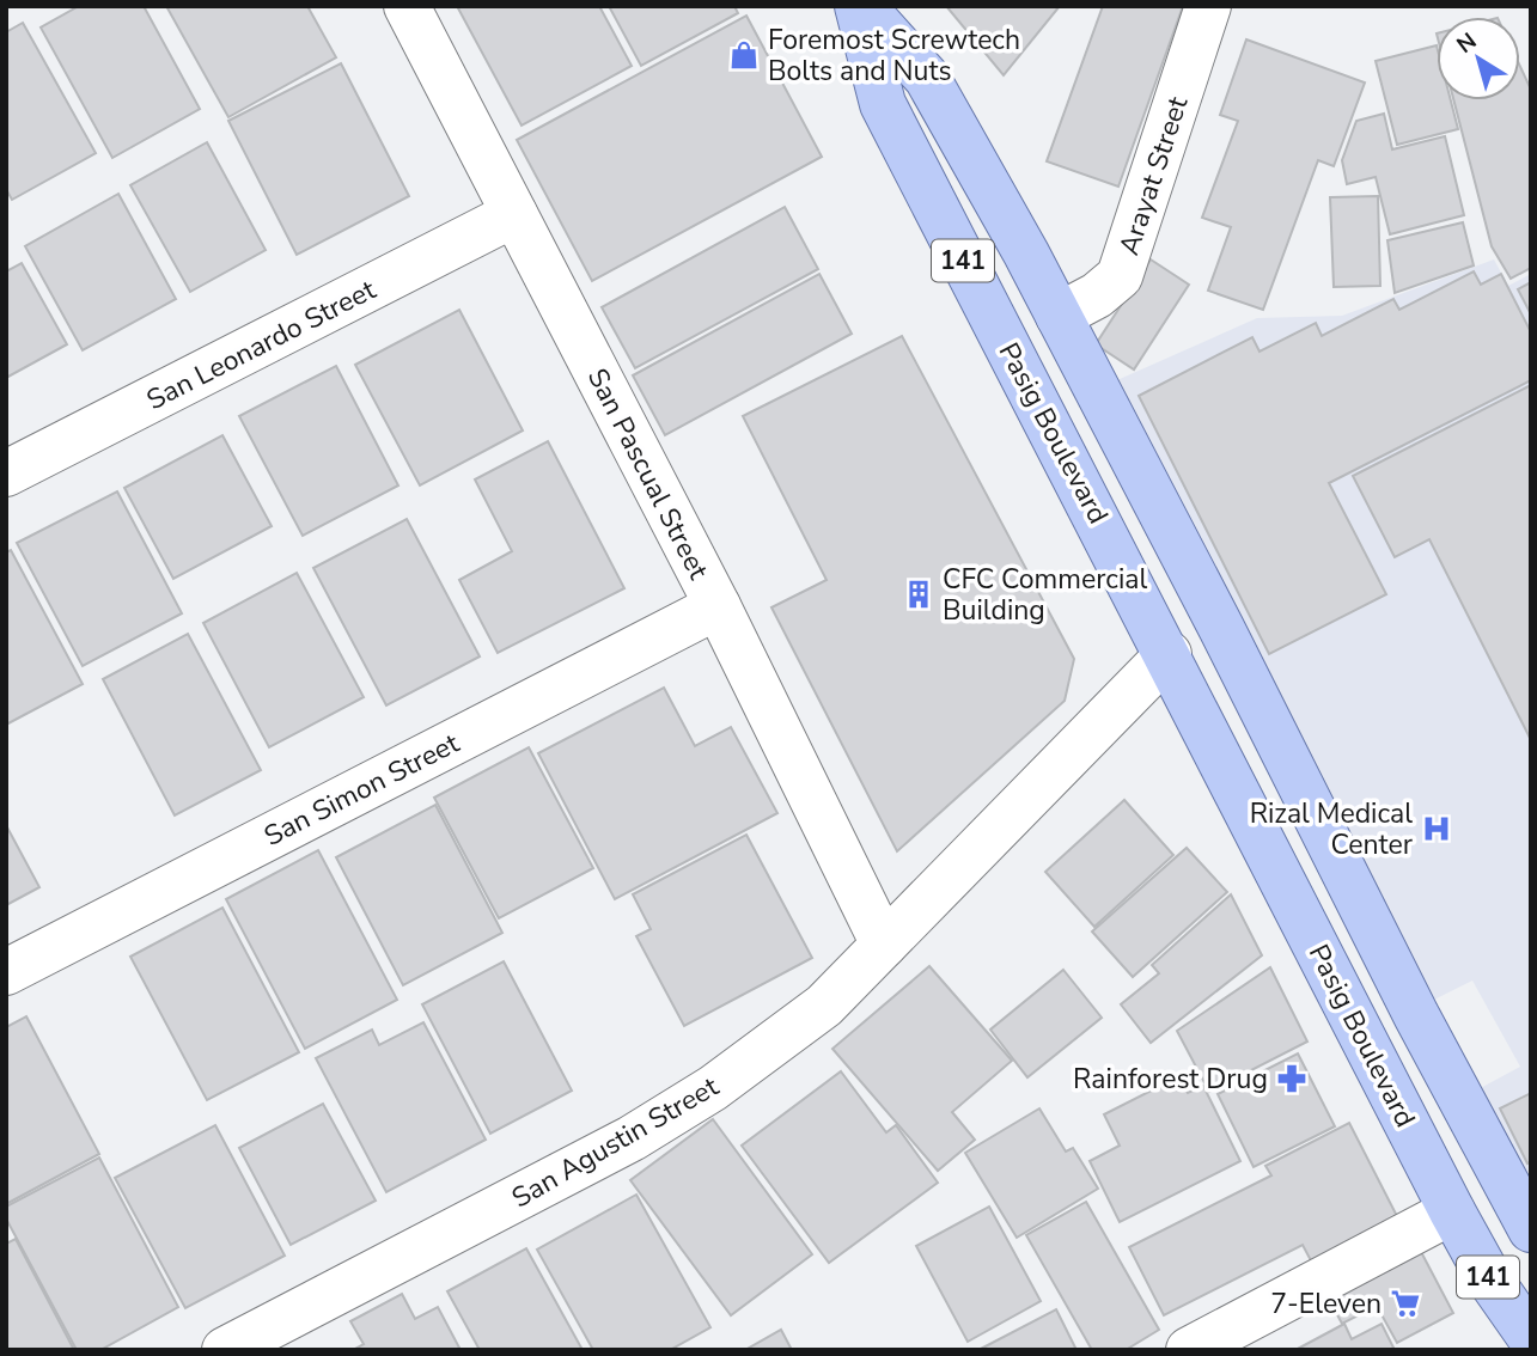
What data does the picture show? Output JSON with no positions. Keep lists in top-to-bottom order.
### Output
{
  "streets": {
    "main road": ["141", "Pasig Boulevard"],
    "street": [
      "Arayat Street",
      "San Leonardo Street",
      "San Pascual Street",
      "San Simon Street",
      "San Agustin Street"
    ]
  },
  "crossings": [
    ["Arayat Street", "Pasig Boulevard"],
    ["San Leonardo Street", "San Pascual Street"],
    ["Pasig Boulevard", "San Agustin Street"],
    ["San Pascual Street", "San Simon Street"],
    ["San Pascual Street", "San Agustin Street"]
  ],
  "places": {
    "shop": ["Foremost Screwtech Bolts and Nuts"],
    "building": ["CFC Commercial Building"],
    "hospital": ["Rizal Medical Center"],
    "pharmacy": ["Rainforest Drug"],
    "supermarket": ["7-Eleven"]
  },
  "north": "top left"
}
